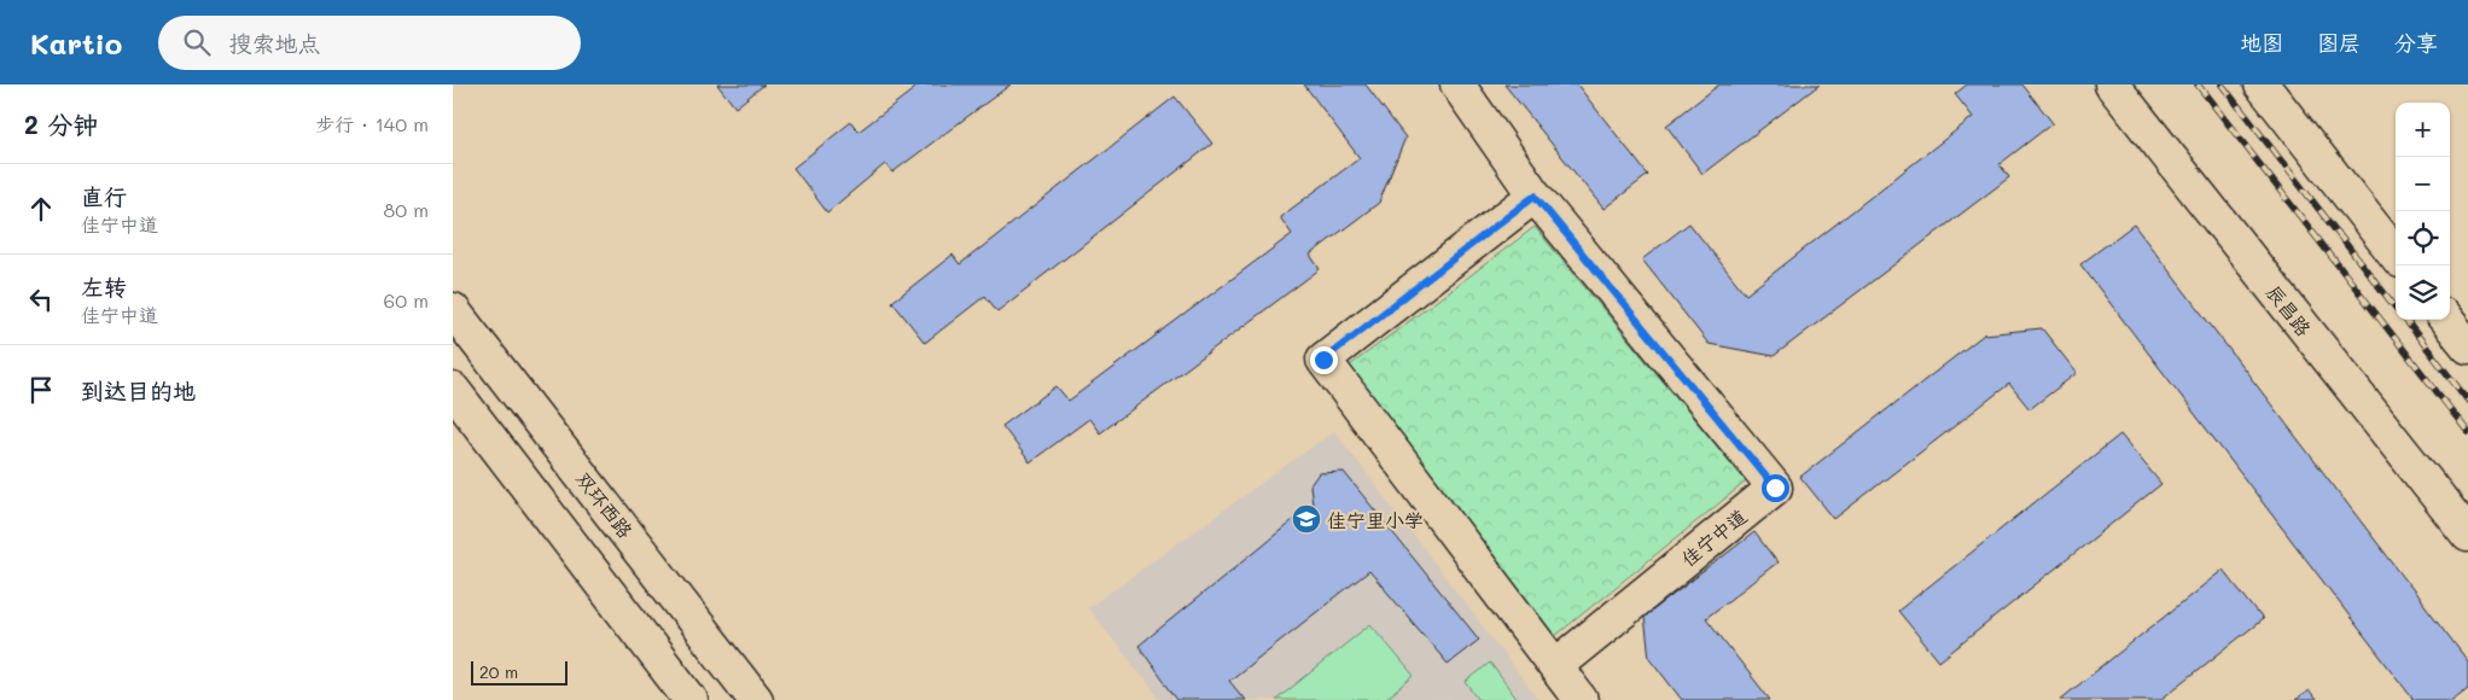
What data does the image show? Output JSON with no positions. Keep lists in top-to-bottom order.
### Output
{
  "streets": {
    "street": ["辰昌路", "双环西路", "佳宁中道"]
  },
  "places": {
    "school or university": ["佳宁里小学"]
  },
  "scale_bar": "20 m",
  "page": {
    "header": "Kartio",
    "search": "搜索地点",
    "nav": ["地图", "图层", "分享"],
    "heading": ["2 分钟", "步行 · 140 m"],
    "map_buttons": ["+", "−"],
    "list": [
      ["直行", "佳宁中道", "80 m"],
      ["左转", "佳宁中道", "60 m"],
      "到达目的地"
    ],
    "scale": "20 m"
  }
}
